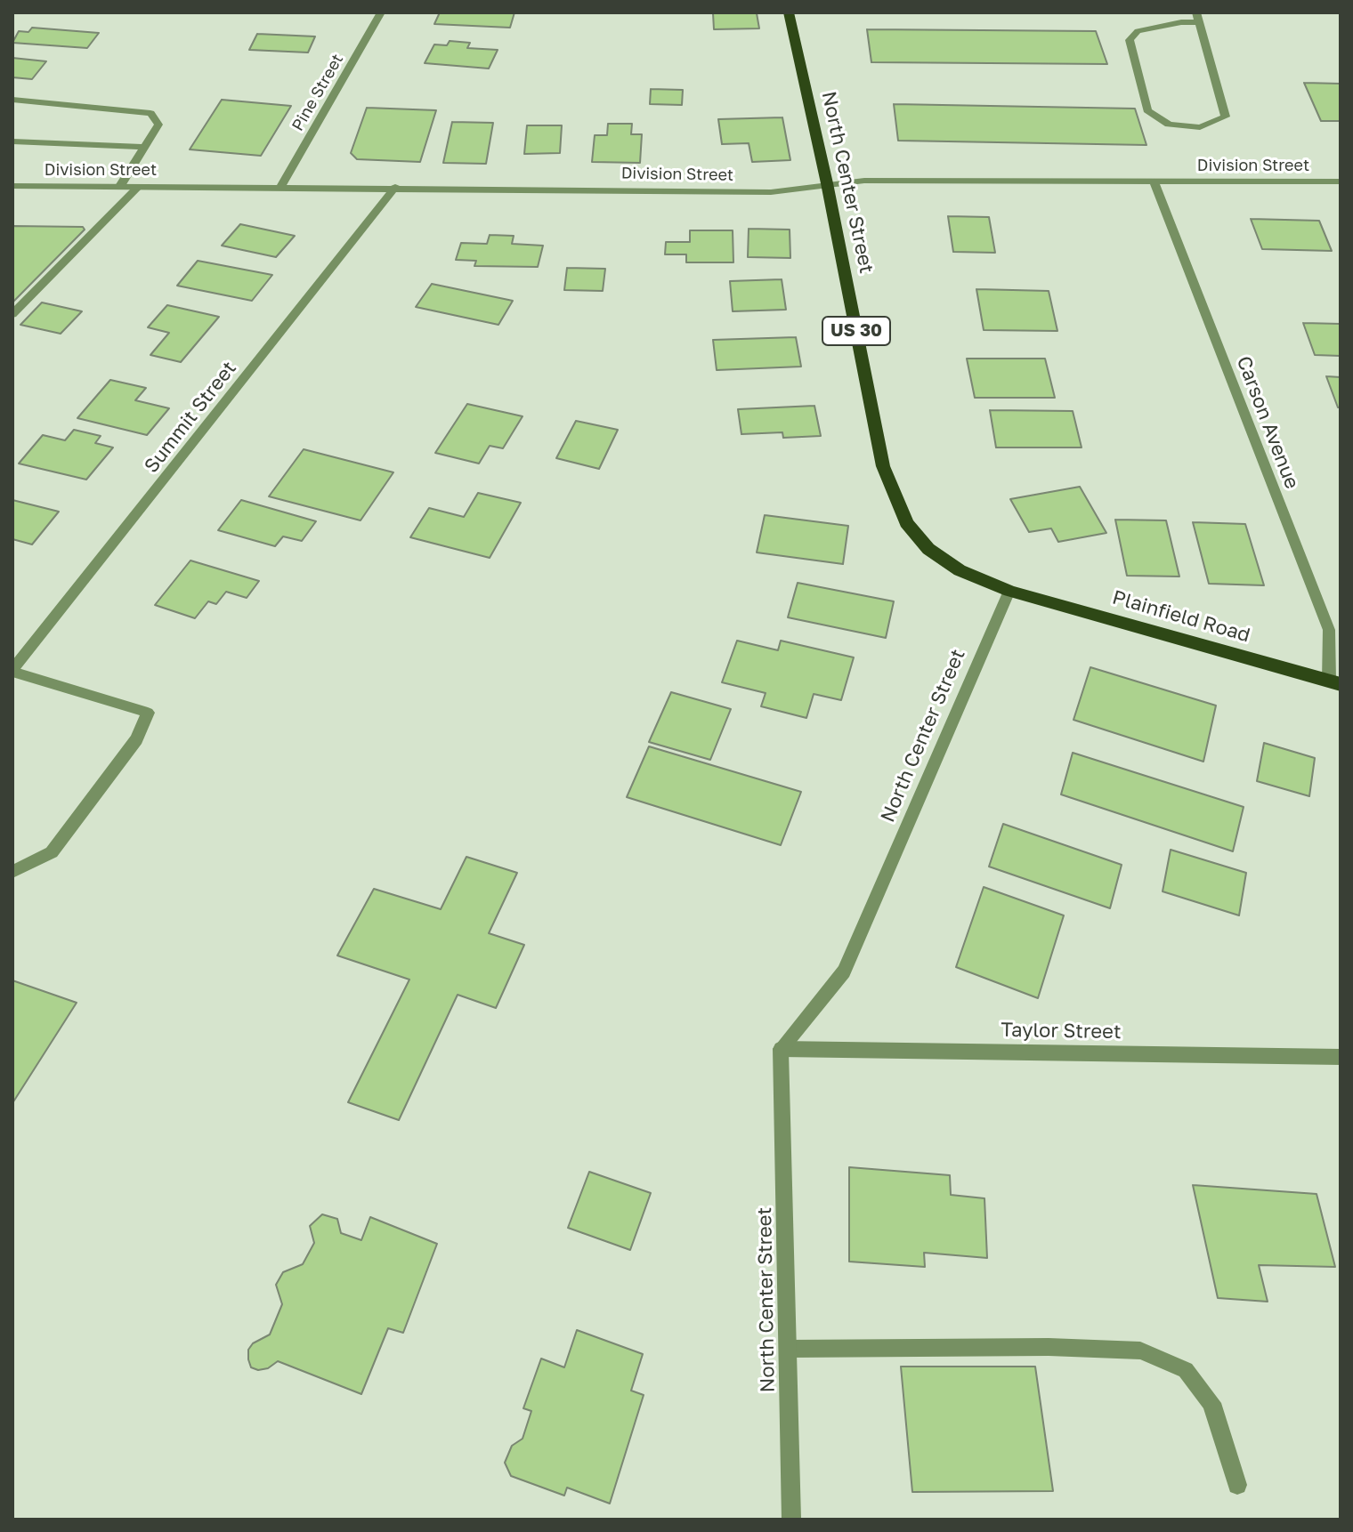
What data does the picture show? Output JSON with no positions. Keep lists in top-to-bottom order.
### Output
{
  "streets": {
    "main road": ["North Center Street", "US 30", "Plainfield Road"],
    "street": [
      "Pine Street",
      "Division Street",
      "Summit Street",
      "Carson Avenue",
      "Taylor Street"
    ]
  },
  "crossings": [
    ["Pine Street", "Division Street"],
    ["Division Street", "North Center Street"],
    ["Division Street", "Summit Street"],
    ["Division Street", "Carson Avenue"],
    ["North Center Street", "Plainfield Road"],
    ["North Center Street", "Taylor Street"],
    ["Carson Avenue", "Plainfield Road"]
  ]
}
